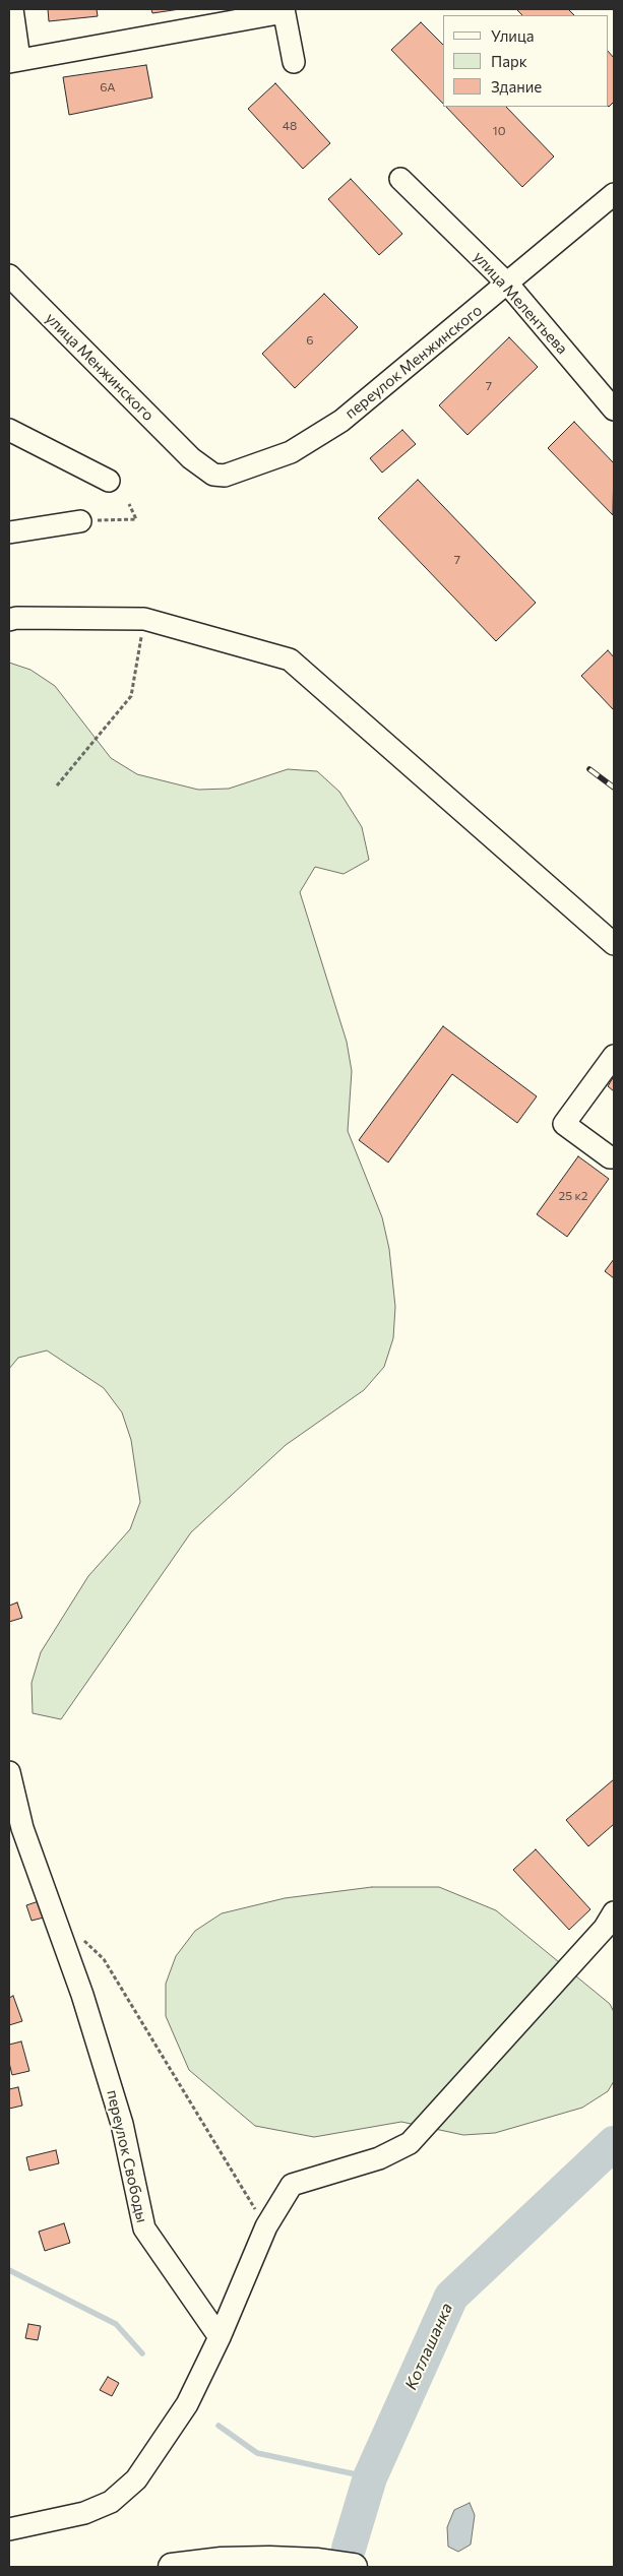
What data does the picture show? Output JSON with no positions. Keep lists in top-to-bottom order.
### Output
{
  "streets": {
    "street": [
      "улица Мелентьева",
      "переулок Менжинского",
      "улица Менжинского",
      "переулок Свободы"
    ]
  },
  "crossings": [
    ["улица Мелентьева", "переулок Менжинского"],
    ["переулок Менжинского", "улица Менжинского"]
  ],
  "water": ["Котлашанка"],
  "house_numbers": [
    "6А",
    "48",
    "10",
    "6",
    "7",
    "7",
    "25 к2"
  ],
  "legend": ["Улица", "Парк", "Здание"]
}
